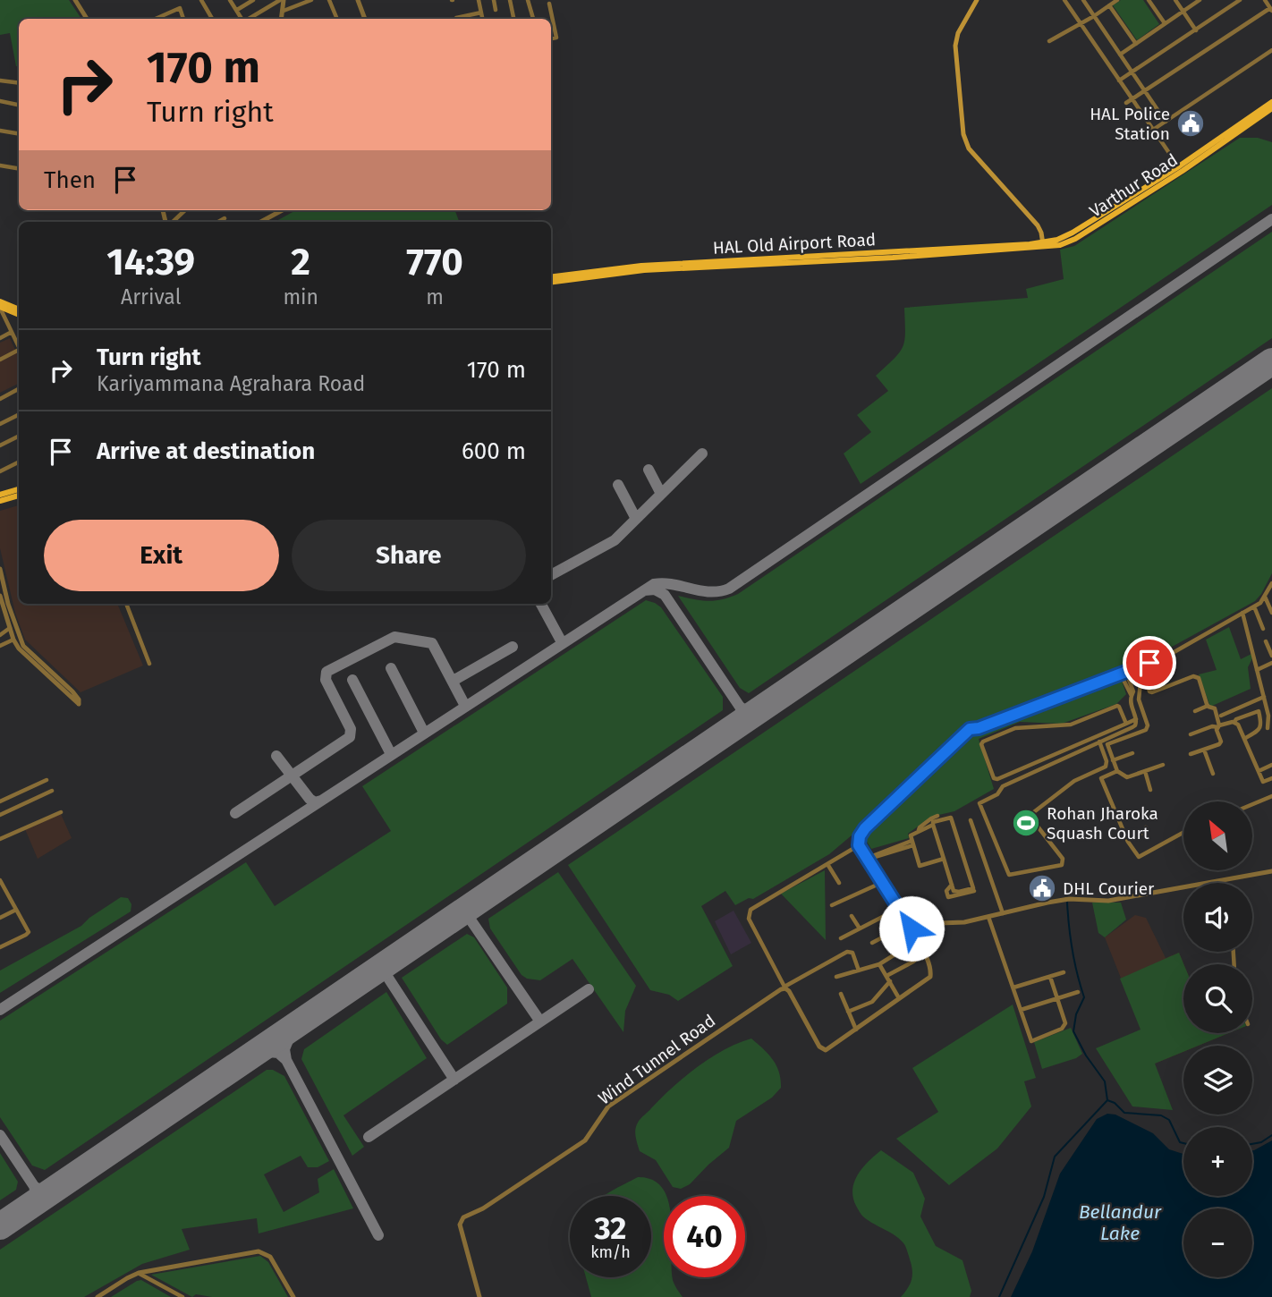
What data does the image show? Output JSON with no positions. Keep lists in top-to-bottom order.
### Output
{
  "streets": {
    "main road": ["Varthur Road", "HAL Old Airport Road"],
    "street": ["Wind Tunnel Road"]
  },
  "crossings": [
    ["Varthur Road", "HAL Old Airport Road"]
  ],
  "water": ["Bellandur Lake"],
  "places": {
    "public building": ["HAL Police Station", "DHL Courier"],
    "sports": ["Rohan Jharoka Squash Court"]
  },
  "north": "top left",
  "page": {
    "turn": ["170 m", "Turn right"],
    "then": "Then",
    "eta": [
      "14:39",
      "Arrival",
      "2",
      "min",
      "770",
      "m"
    ],
    "list": [
      {
        "name": "Turn right",
        "note": "Kariyammana Agrahara Road",
        "value": "170 m"
      },
      {
        "name": "Arrive at destination",
        "value": "600 m"
      }
    ],
    "buttons": ["Exit", "Share"],
    "map_buttons": ["+", "−"],
    "speed": "32 km/h",
    "limit": "40"
  }
}
